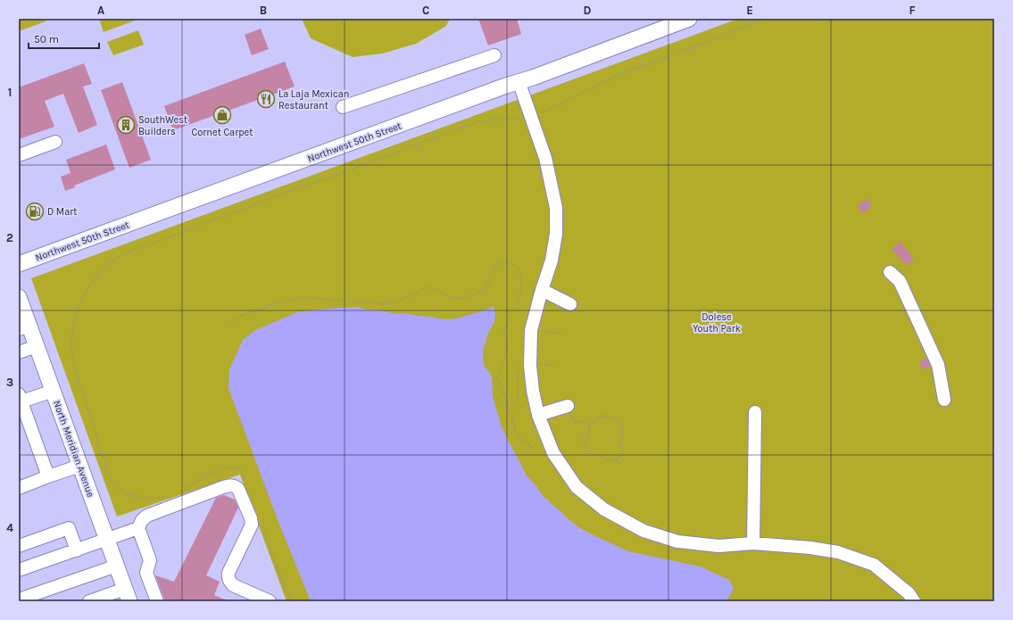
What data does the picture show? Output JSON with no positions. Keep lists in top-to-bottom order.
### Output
{
  "streets": {
    "main road": ["Northwest 50th Street", "North Meridian Avenue"]
  },
  "parks": ["Dolese Youth Park"],
  "places": {
    "restaurant": ["La Laja Mexican Restaurant"],
    "shop": ["Cornet Carpet"],
    "building": ["SouthWest Builders"],
    "fuel station": ["D Mart"]
  },
  "scale_bar": "50 m",
  "grid": {
    "columns": [
      "A",
      "B",
      "C",
      "D",
      "E",
      "F"
    ],
    "rows": [
      "1",
      "2",
      "3",
      "4"
    ]
  }
}
